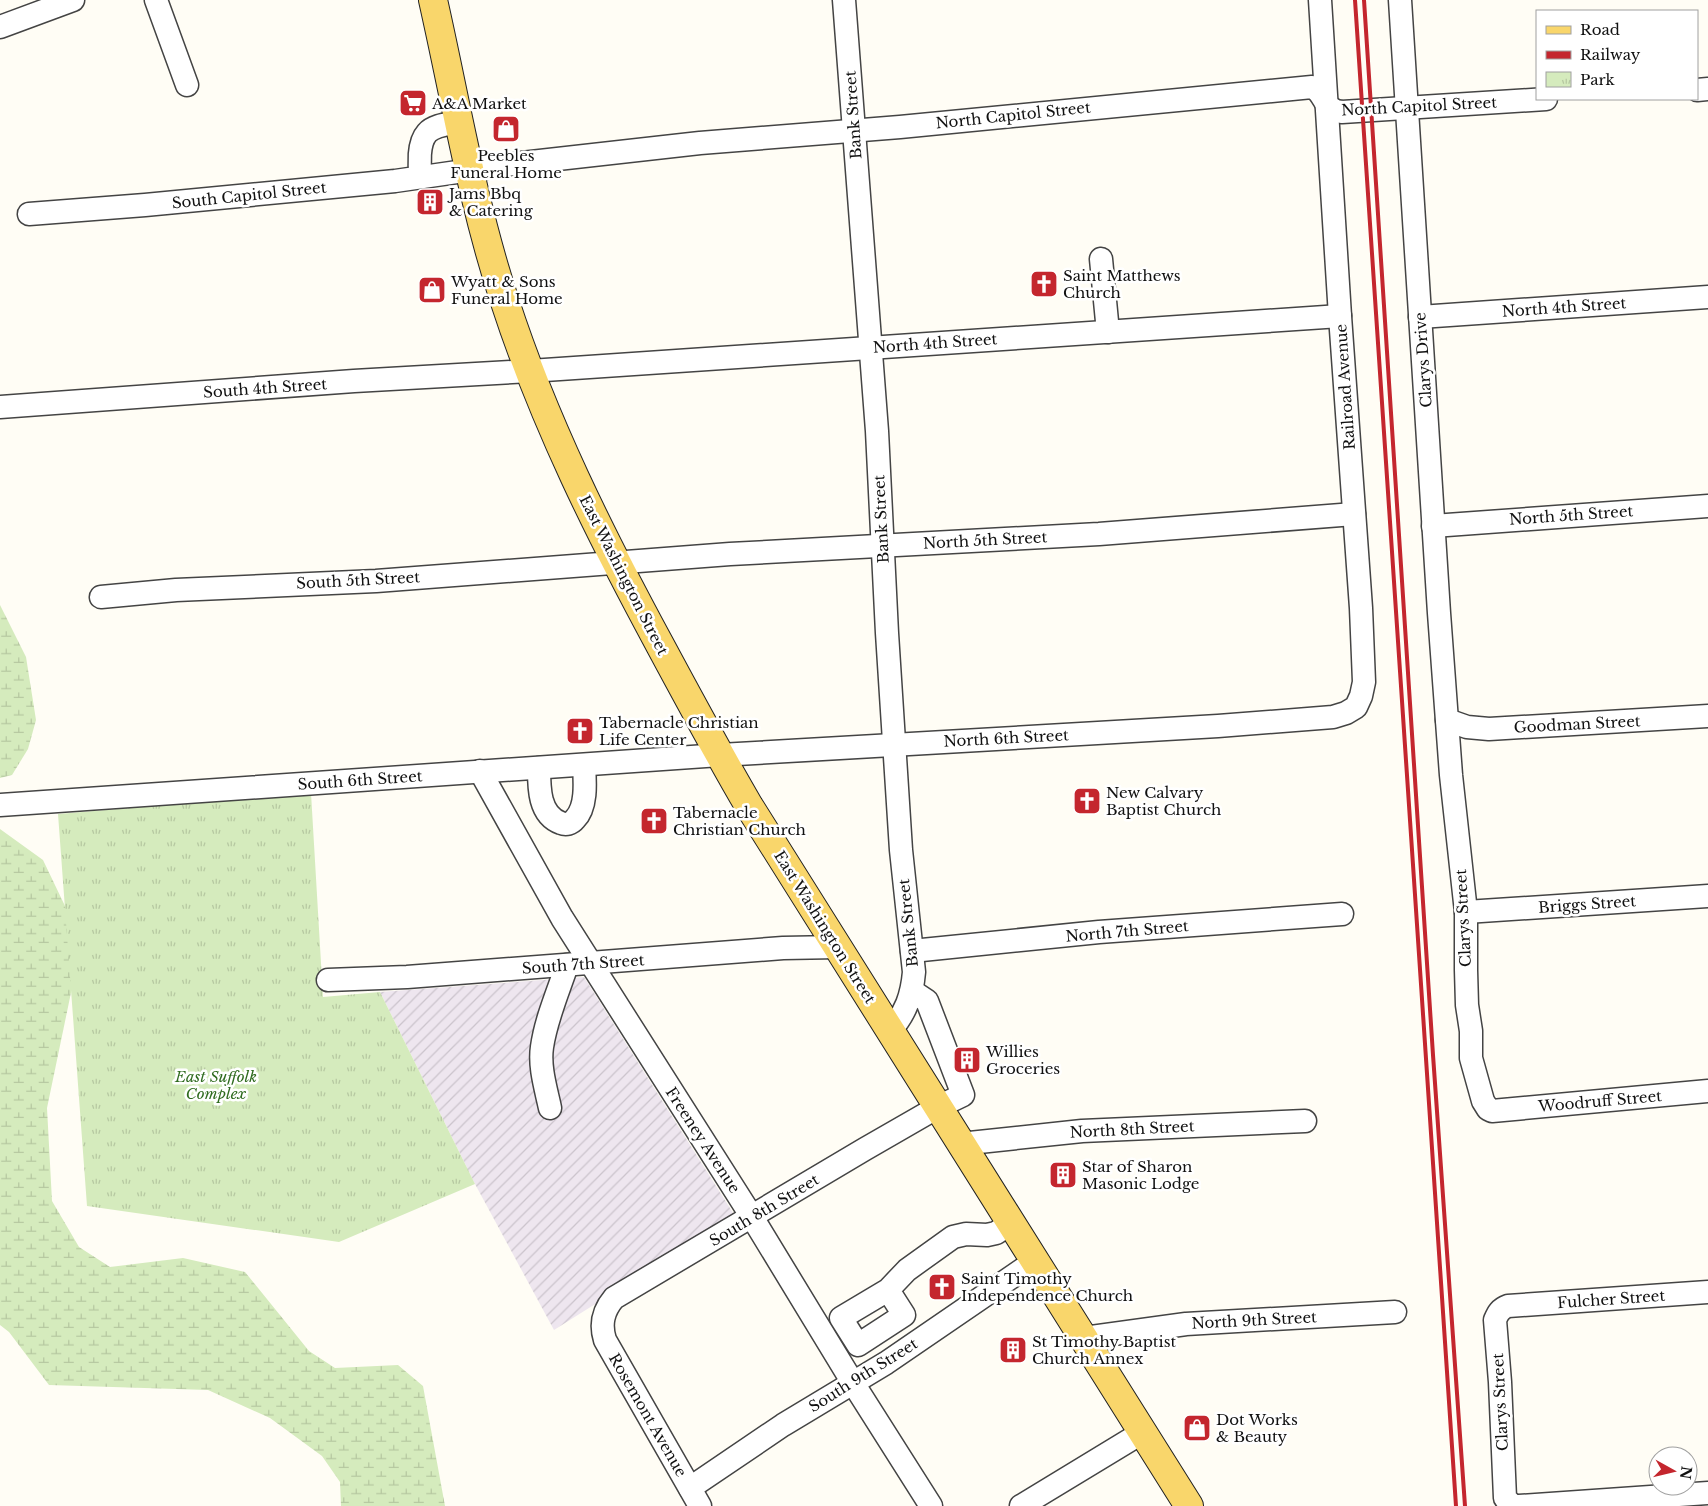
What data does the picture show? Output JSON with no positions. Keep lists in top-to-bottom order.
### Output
{
  "streets": {
    "main road": ["East Washington Street"],
    "street": [
      "North Capitol Street",
      "Bank Street",
      "South Capitol Street",
      "North 4th Street",
      "Clarys Drive",
      "Railroad Avenue",
      "South 4th Street",
      "North 5th Street",
      "South 5th Street",
      "Goodman Street",
      "North 6th Street",
      "South 6th Street",
      "Briggs Street",
      "Clarys Street",
      "North 7th Street",
      "South 7th Street",
      "Woodruff Street",
      "North 8th Street",
      "Freeney Avenue",
      "South 8th Street",
      "Fulcher Street",
      "North 9th Street",
      "South 9th Street",
      "Rosemont Avenue"
    ]
  },
  "crossings": [
    ["North Capitol Street", "Bank Street"],
    ["North Capitol Street", "South Capitol Street"],
    ["North Capitol Street", "Clarys Drive"],
    ["North Capitol Street", "Railroad Avenue"],
    ["North Capitol Street", "East Washington Street"],
    ["Bank Street", "North 4th Street"],
    ["Bank Street", "North 5th Street"],
    ["Bank Street", "East Washington Street"],
    ["Bank Street", "North 6th Street"],
    ["Bank Street", "North 7th Street"],
    ["South Capitol Street", "East Washington Street"],
    ["North 4th Street", "Clarys Drive"],
    ["North 4th Street", "Railroad Avenue"],
    ["North 4th Street", "South 4th Street"],
    ["North 4th Street", "East Washington Street"],
    ["Clarys Drive", "North 5th Street"],
    ["Clarys Drive", "Goodman Street"],
    ["Clarys Drive", "Clarys Street"],
    ["Railroad Avenue", "North 5th Street"],
    ["Railroad Avenue", "North 6th Street"],
    ["South 4th Street", "East Washington Street"],
    ["North 5th Street", "East Washington Street"],
    ["North 5th Street", "South 5th Street"],
    ["East Washington Street", "South 5th Street"],
    ["East Washington Street", "North 6th Street"],
    ["East Washington Street", "South 6th Street"],
    ["East Washington Street", "South 7th Street"],
    ["East Washington Street", "North 8th Street"],
    ["East Washington Street", "South 8th Street"],
    ["East Washington Street", "North 9th Street"],
    ["East Washington Street", "South 9th Street"],
    ["Goodman Street", "Clarys Street"],
    ["North 6th Street", "South 6th Street"],
    ["South 6th Street", "Freeney Avenue"],
    ["Briggs Street", "Clarys Street"],
    ["Clarys Street", "Woodruff Street"],
    ["Clarys Street", "Fulcher Street"],
    ["South 7th Street", "Freeney Avenue"],
    ["Freeney Avenue", "South 8th Street"],
    ["Freeney Avenue", "South 9th Street"],
    ["South 8th Street", "Rosemont Avenue"],
    ["South 9th Street", "Rosemont Avenue"]
  ],
  "parks": ["East Suffolk Complex"],
  "places": {
    "supermarket": ["A&A Market"],
    "shop": ["Peebles Funeral Home", "Wyatt & Sons Funeral Home", "Dot Works & Beauty"],
    "building": [
      "Jams Bbq & Catering",
      "Willies Groceries",
      "Star of Sharon Masonic Lodge",
      "St Timothy Baptist Church Annex"
    ],
    "church": [
      "Saint Matthews Church",
      "Tabernacle Christian Life Center",
      "New Calvary Baptist Church",
      "Tabernacle Christian Church",
      "Saint Timothy Independence Church"
    ]
  },
  "legend": ["Road", "Railway", "Park"],
  "north": "right"
}
